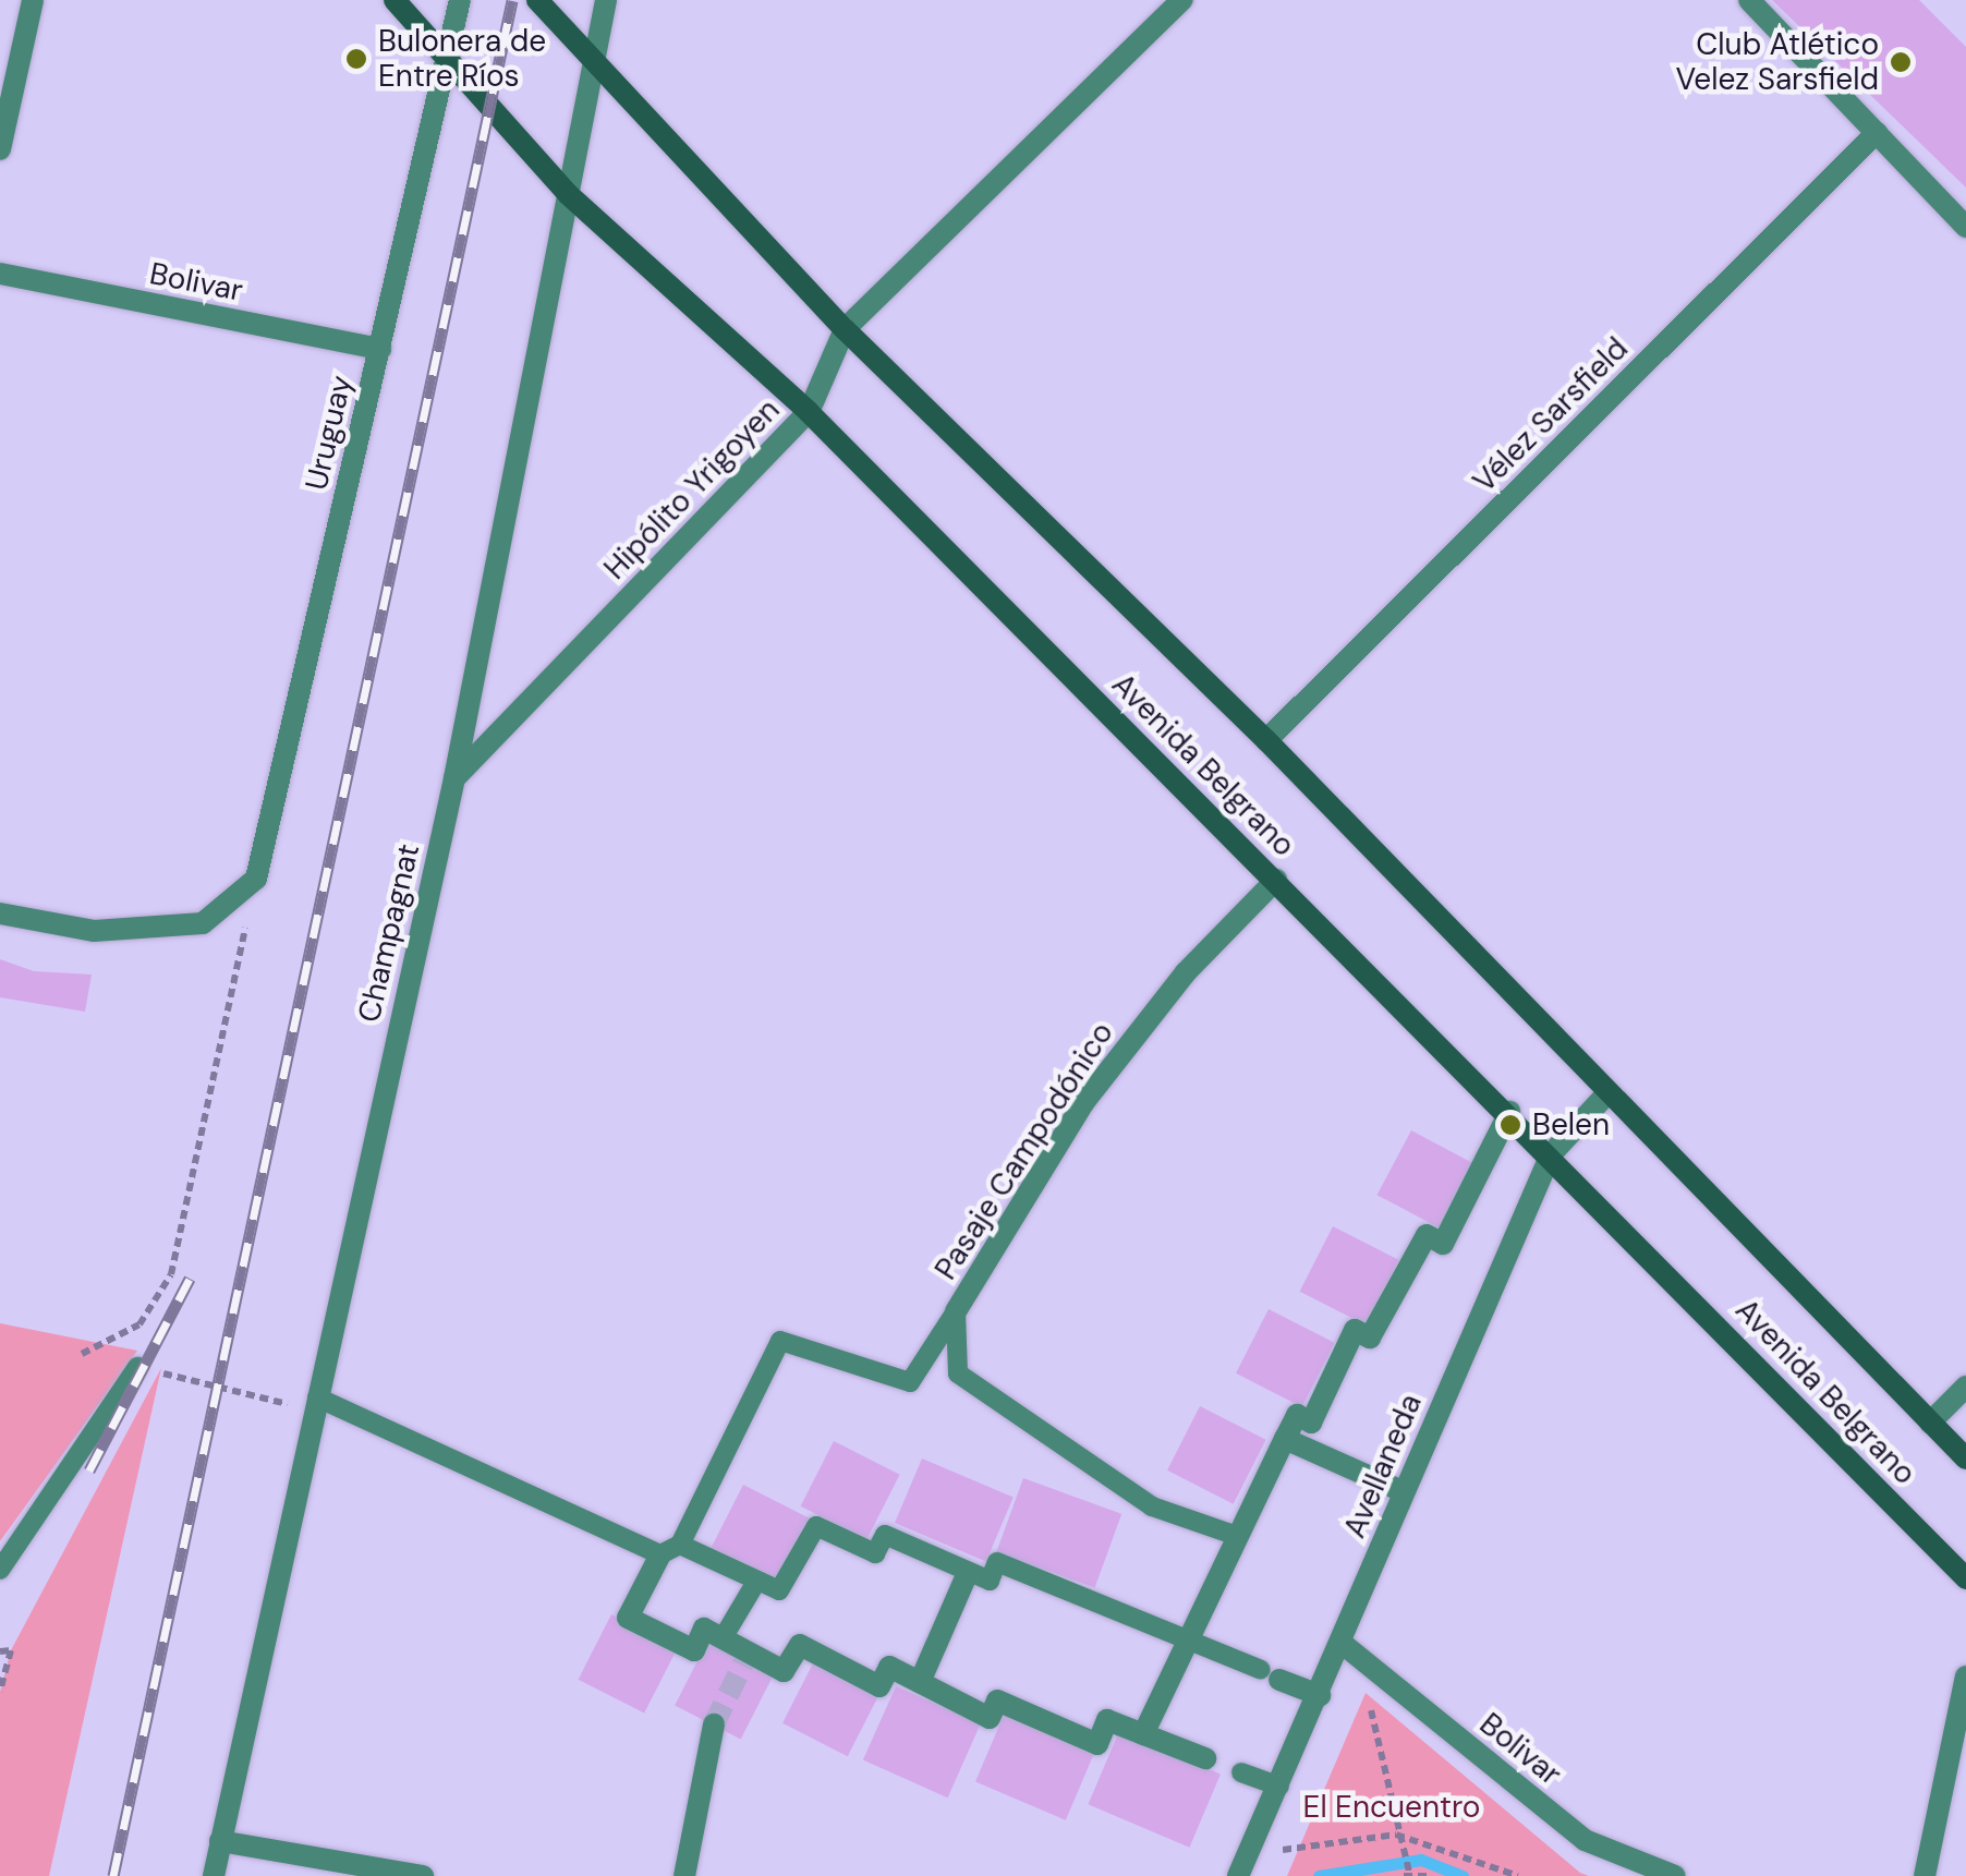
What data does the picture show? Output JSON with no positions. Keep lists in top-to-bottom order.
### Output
{
  "streets": {
    "main road": ["Avenida Belgrano"],
    "street": [
      "Bolivar",
      "Vélez Sarsfield",
      "Uruguay",
      "Hipólito Yrigoyen",
      "Champagnat",
      "Pasaje Campodónico",
      "Avellaneda"
    ]
  },
  "crossings": [
    ["Bolivar", "Uruguay"],
    ["Bolivar", "Avellaneda"],
    ["Vélez Sarsfield", "Avenida Belgrano"],
    ["Uruguay", "Avenida Belgrano"],
    ["Hipólito Yrigoyen", "Avenida Belgrano"],
    ["Hipólito Yrigoyen", "Champagnat"],
    ["Avenida Belgrano", "Champagnat"],
    ["Avenida Belgrano", "Pasaje Campodónico"],
    ["Avenida Belgrano", "Avellaneda"]
  ],
  "parks": ["El Encuentro"],
  "places": ["Bulonera de Entre Ríos", "Club Atlético Velez Sarsfield", "Belen"]
}
